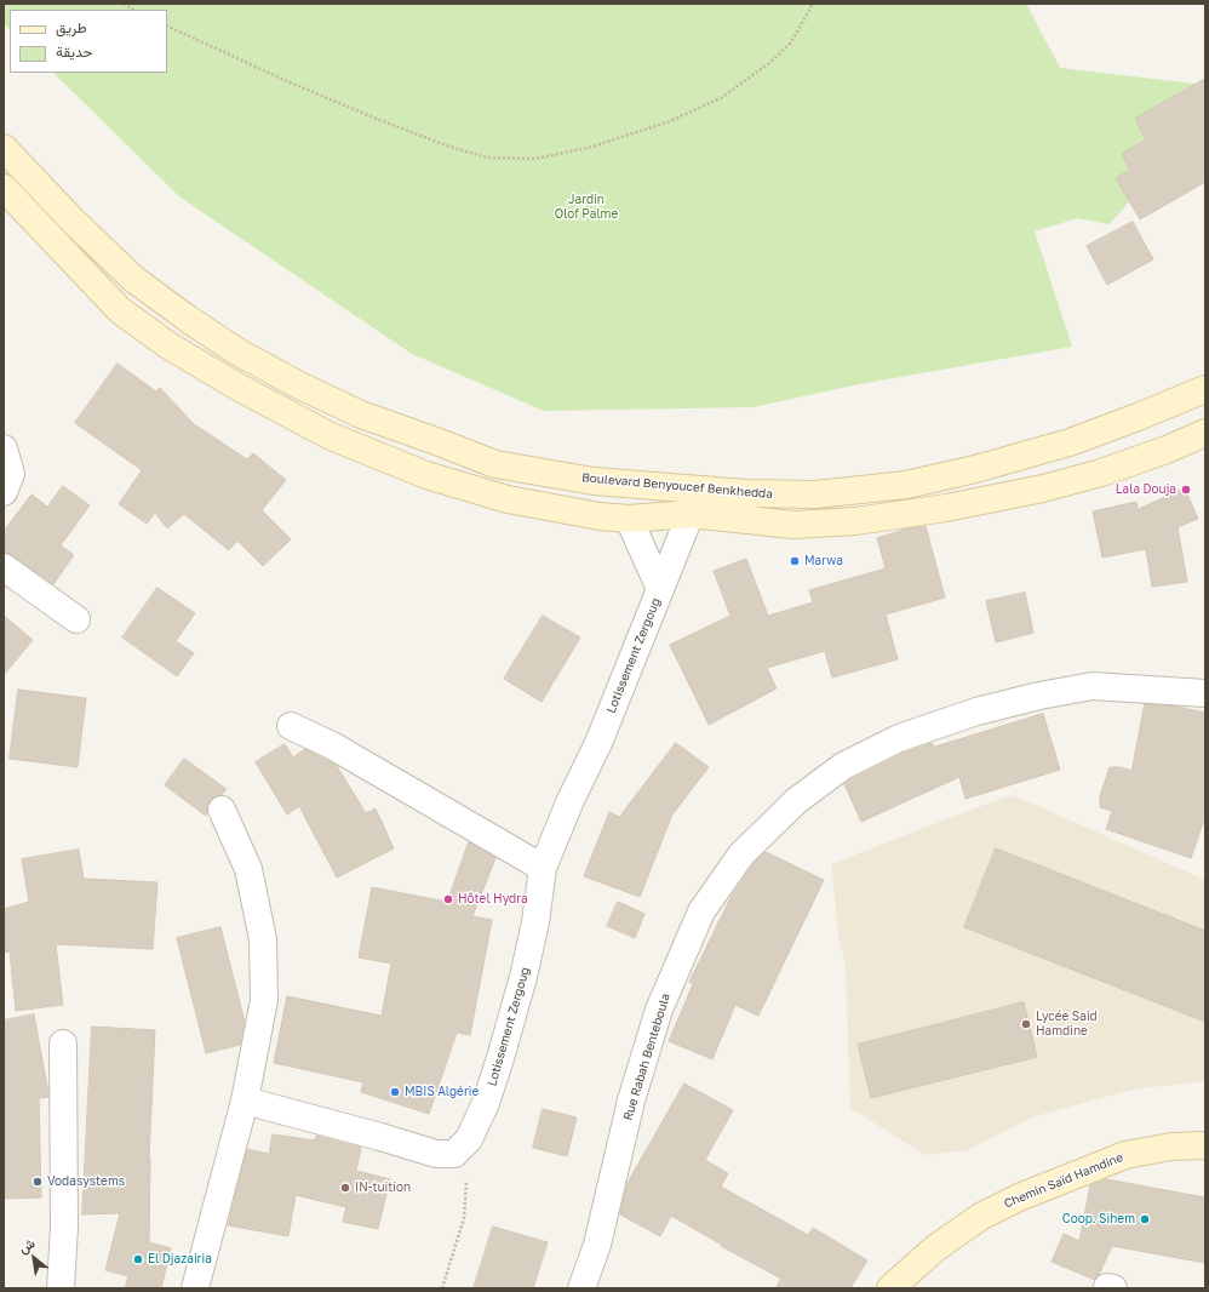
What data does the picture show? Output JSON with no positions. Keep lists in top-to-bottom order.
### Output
{
  "streets": {
    "main road": ["Boulevard Benyoucef Benkhedda", "Chemin Saïd Hamdine"],
    "street": ["Lotissement Zergoug", "Rue Rabah Benteboula"]
  },
  "parks": ["Jardin Olof Palme"],
  "places": [
    "Lala Douja",
    "Marwa",
    "Hôtel Hydra",
    "Lycée Said Hamdine",
    "MBIS Algérie",
    "Vodasystems",
    "IN-tuition",
    "Coop. Sihem",
    "El Djazairia"
  ],
  "legend": ["طريق", "حديقة"],
  "north": "top left"
}
